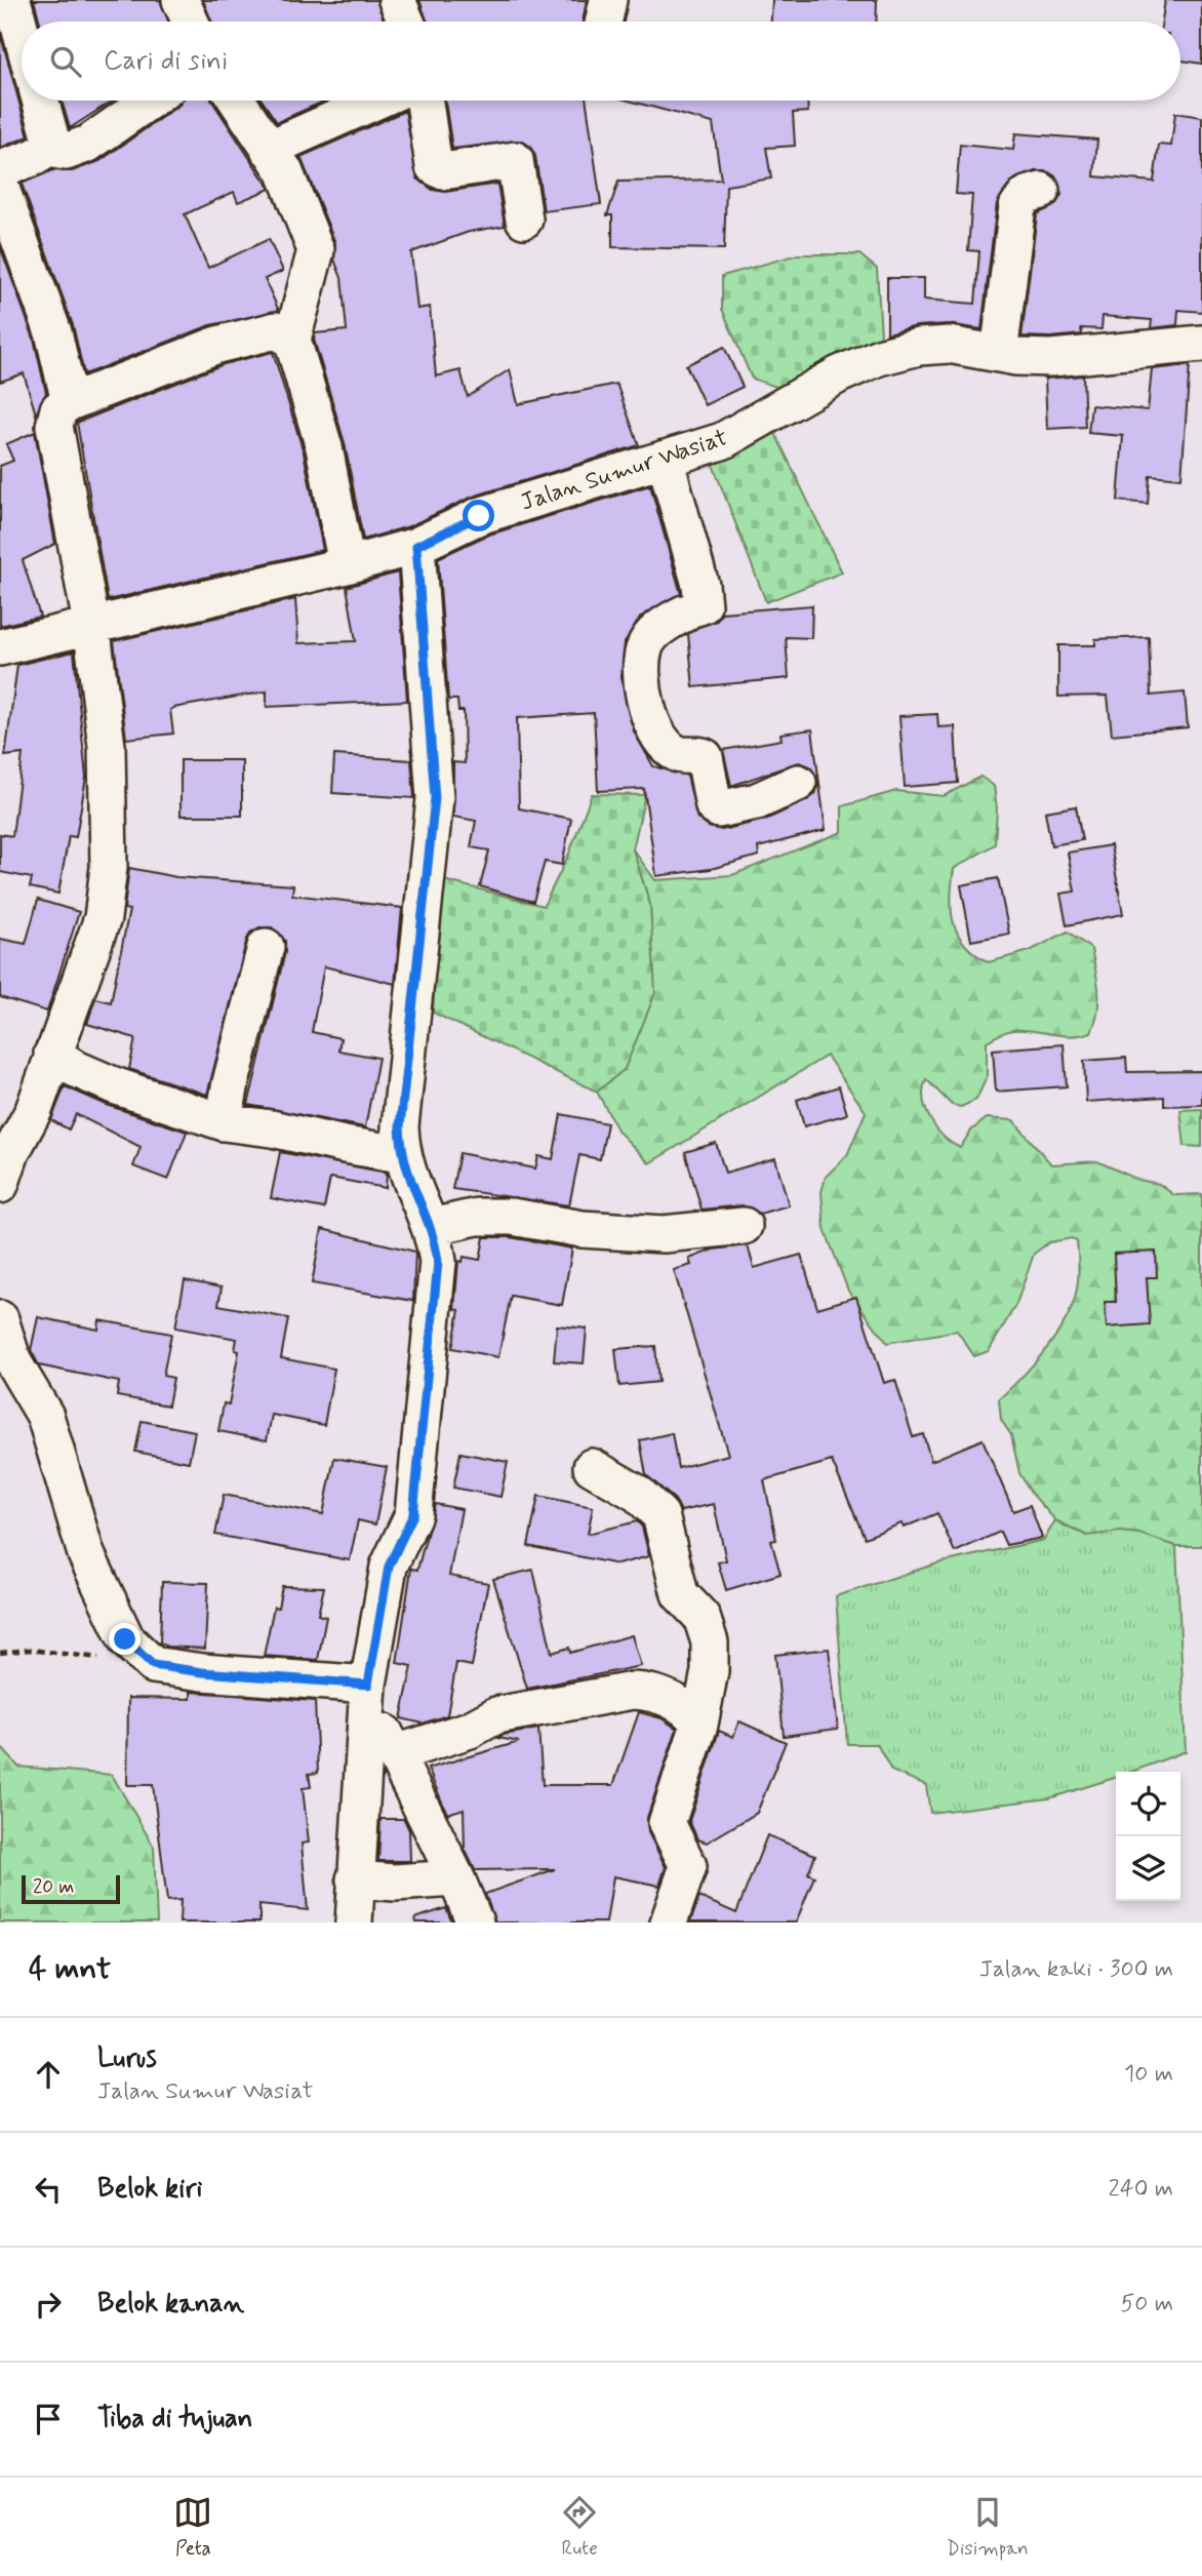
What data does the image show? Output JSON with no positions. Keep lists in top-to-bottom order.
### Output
{
  "streets": {
    "street": ["Jalan Sumur Wasiat"]
  },
  "scale_bar": "20 m",
  "page": {
    "search": "Cari di sini",
    "scale": "20 m",
    "heading": ["4 mnt", "Jalan kaki · 300 m"],
    "list": [
      ["Lurus", "Jalan Sumur Wasiat", "10 m"],
      ["Belok kiri", "240 m"],
      ["Belok kanan", "50 m"],
      "Tiba di tujuan"
    ],
    "nav": ["Peta", "Rute", "Disimpan"]
  }
}
